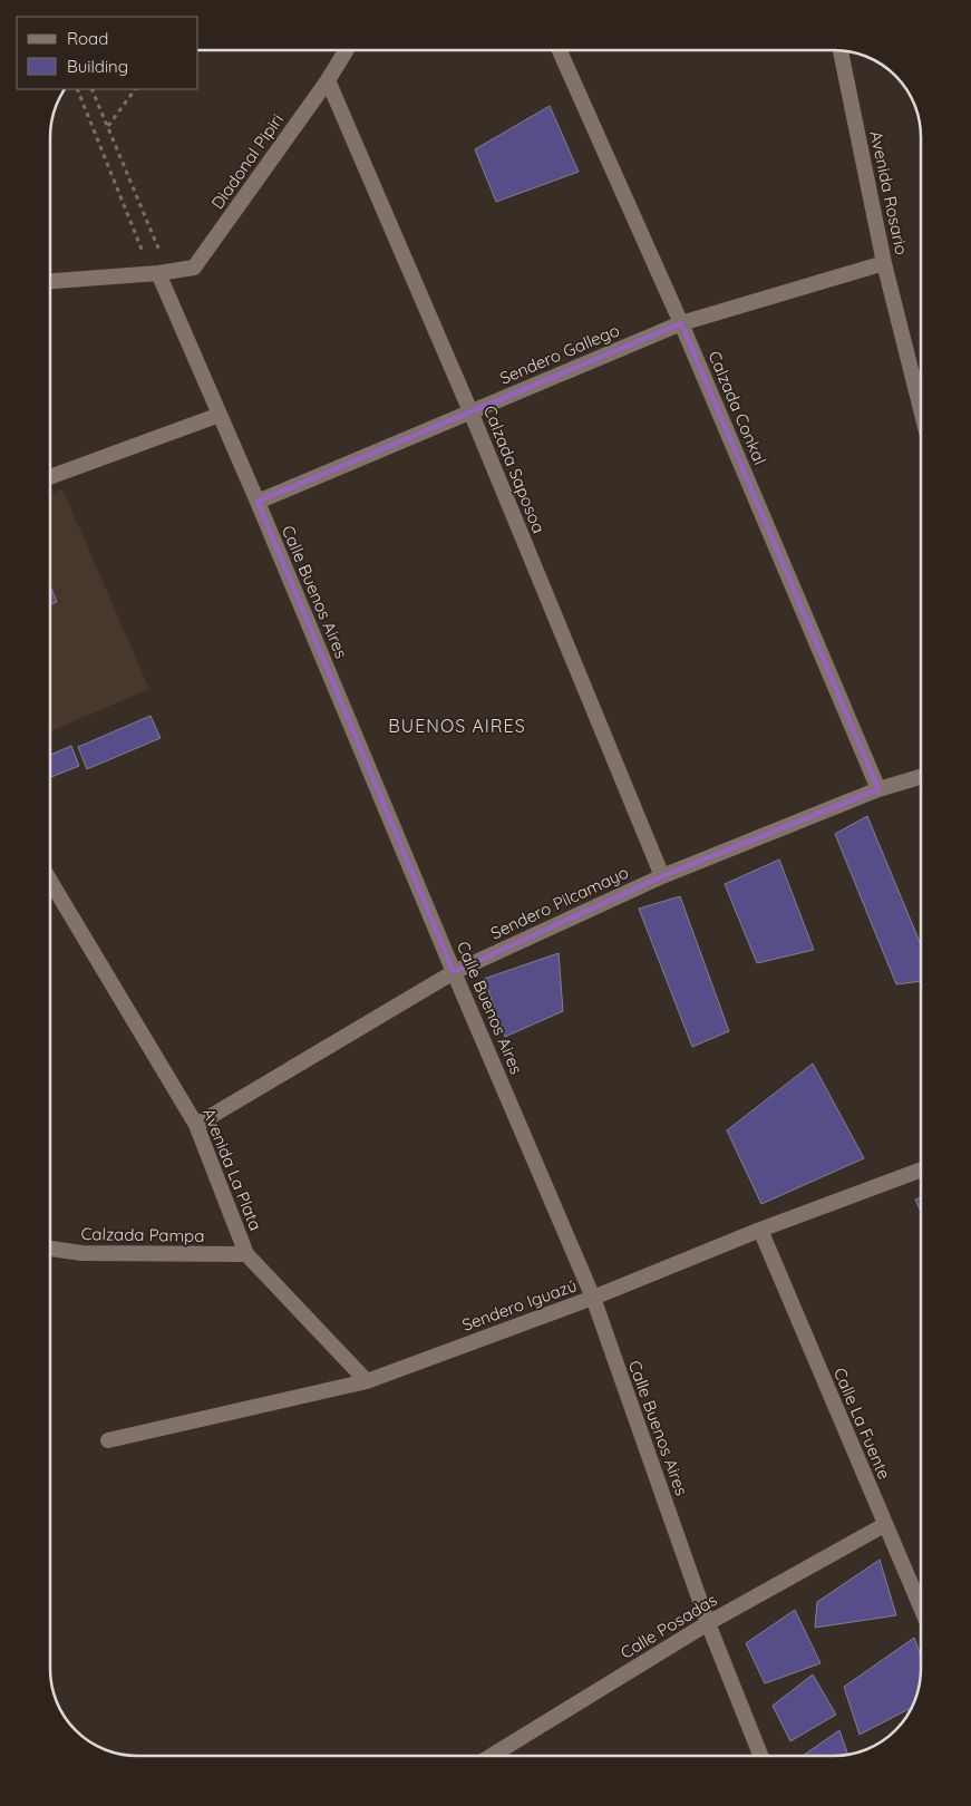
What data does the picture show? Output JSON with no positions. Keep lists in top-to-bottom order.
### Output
{
  "streets": {
    "street": [
      "Diadonal Pipiri",
      "Avenida Rosario",
      "Sendero Gallego",
      "Calzada Conkal",
      "Calzada Saposoa",
      "Calle Buenos Aires",
      "Sendero Pilcamayo",
      "Avenida La Plata",
      "Calzada Pampa",
      "Sendero Iguazú",
      "Calle La Fuente",
      "Calle Posadas"
    ]
  },
  "crossings": [
    ["Diadonal Pipiri", "Calzada Saposoa"],
    ["Diadonal Pipiri", "Calle Buenos Aires"],
    ["Avenida Rosario", "Sendero Gallego"],
    ["Sendero Gallego", "Calzada Conkal"],
    ["Sendero Gallego", "Calzada Saposoa"],
    ["Sendero Gallego", "Calle Buenos Aires"],
    ["Calzada Conkal", "Sendero Pilcamayo"],
    ["Calzada Saposoa", "Sendero Pilcamayo"],
    ["Calle Buenos Aires", "Sendero Pilcamayo"],
    ["Calle Buenos Aires", "Sendero Iguazú"],
    ["Calle Buenos Aires", "Calle Posadas"],
    ["Sendero Pilcamayo", "Avenida La Plata"],
    ["Avenida La Plata", "Calzada Pampa"],
    ["Avenida La Plata", "Sendero Iguazú"],
    ["Sendero Iguazú", "Calle La Fuente"],
    ["Calle La Fuente", "Calle Posadas"]
  ],
  "districts": ["BUENOS AIRES"],
  "legend": ["Road", "Building"]
}
